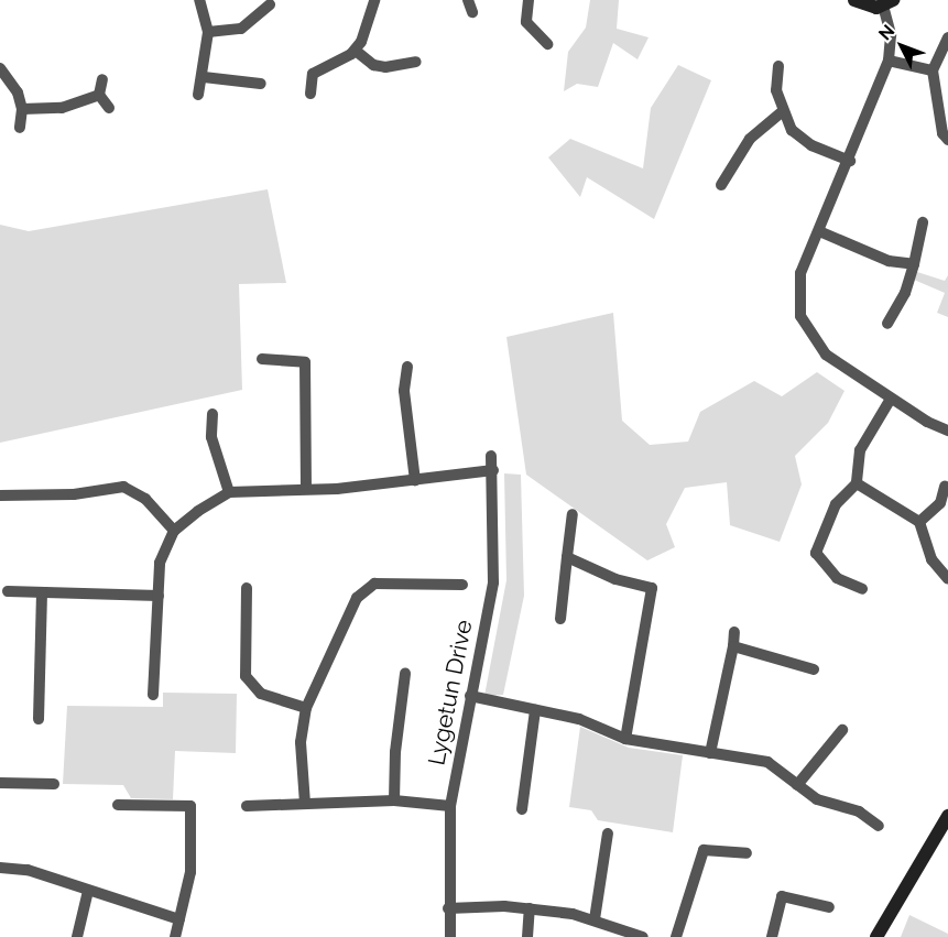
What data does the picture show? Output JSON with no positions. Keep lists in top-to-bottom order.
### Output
{
  "streets": {
    "street": ["Lygetun Drive"]
  },
  "north": "top left"
}
